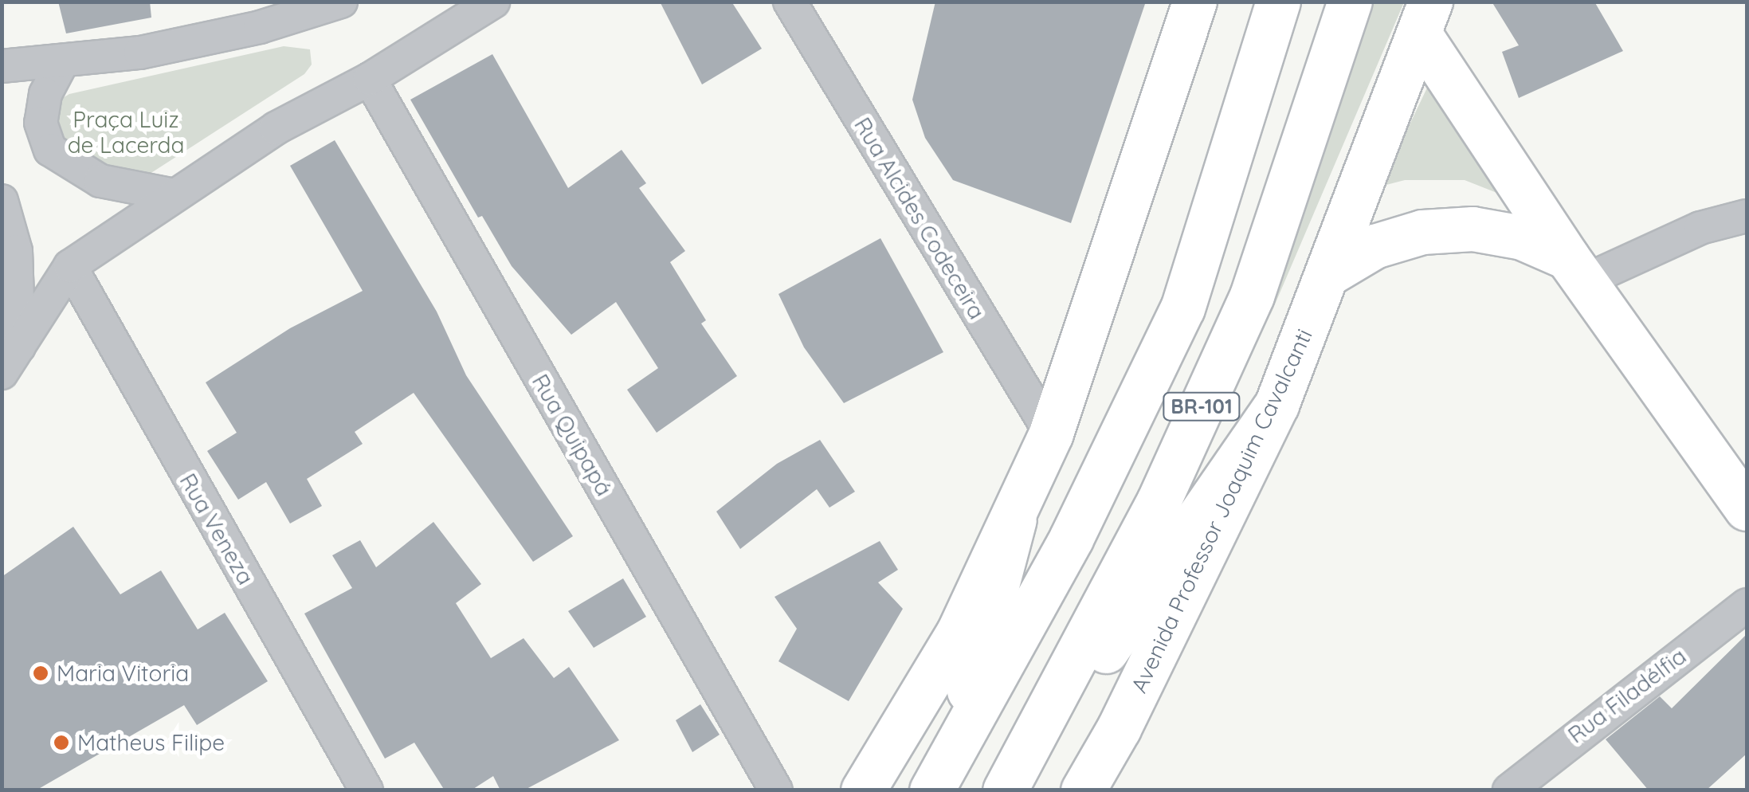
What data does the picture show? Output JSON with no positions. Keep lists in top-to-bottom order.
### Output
{
  "streets": {
    "main road": ["BR-101", "Avenida Professor Joaquim Cavalcanti"],
    "street": [
      "Rua Alcides Codeceira",
      "Rua Quipapá",
      "Rua Veneza",
      "Rua Filadélfia"
    ]
  },
  "parks": ["Praça Luiz de Lacerda"],
  "places": ["Maria Vitoria", "Matheus Filipe"]
}
